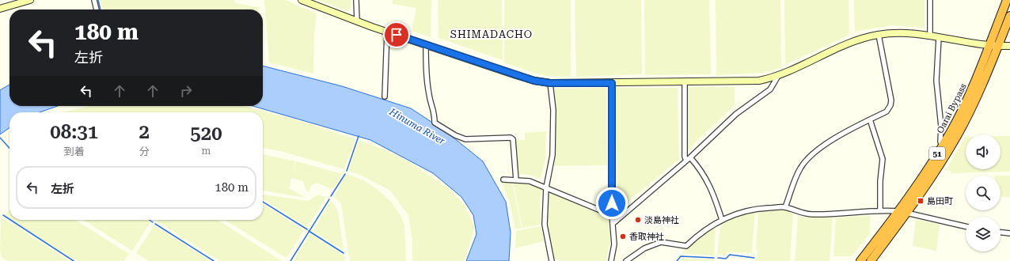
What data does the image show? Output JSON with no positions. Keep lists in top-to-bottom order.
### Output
{
  "streets": {
    "highway": ["Oarai Bypass", "51"]
  },
  "districts": ["SHIMADACHO"],
  "water": ["Hinuma River"],
  "places": {
    "transit": ["島田町"],
    "other": ["淡島神社", "香取神社"]
  },
  "page": {
    "turn": ["180 m", "左折"],
    "eta": [
      "08:31",
      "到着",
      "2",
      "分",
      "520",
      "m"
    ],
    "list": [
      {
        "name": "左折",
        "value": "180 m"
      }
    ]
  }
}
